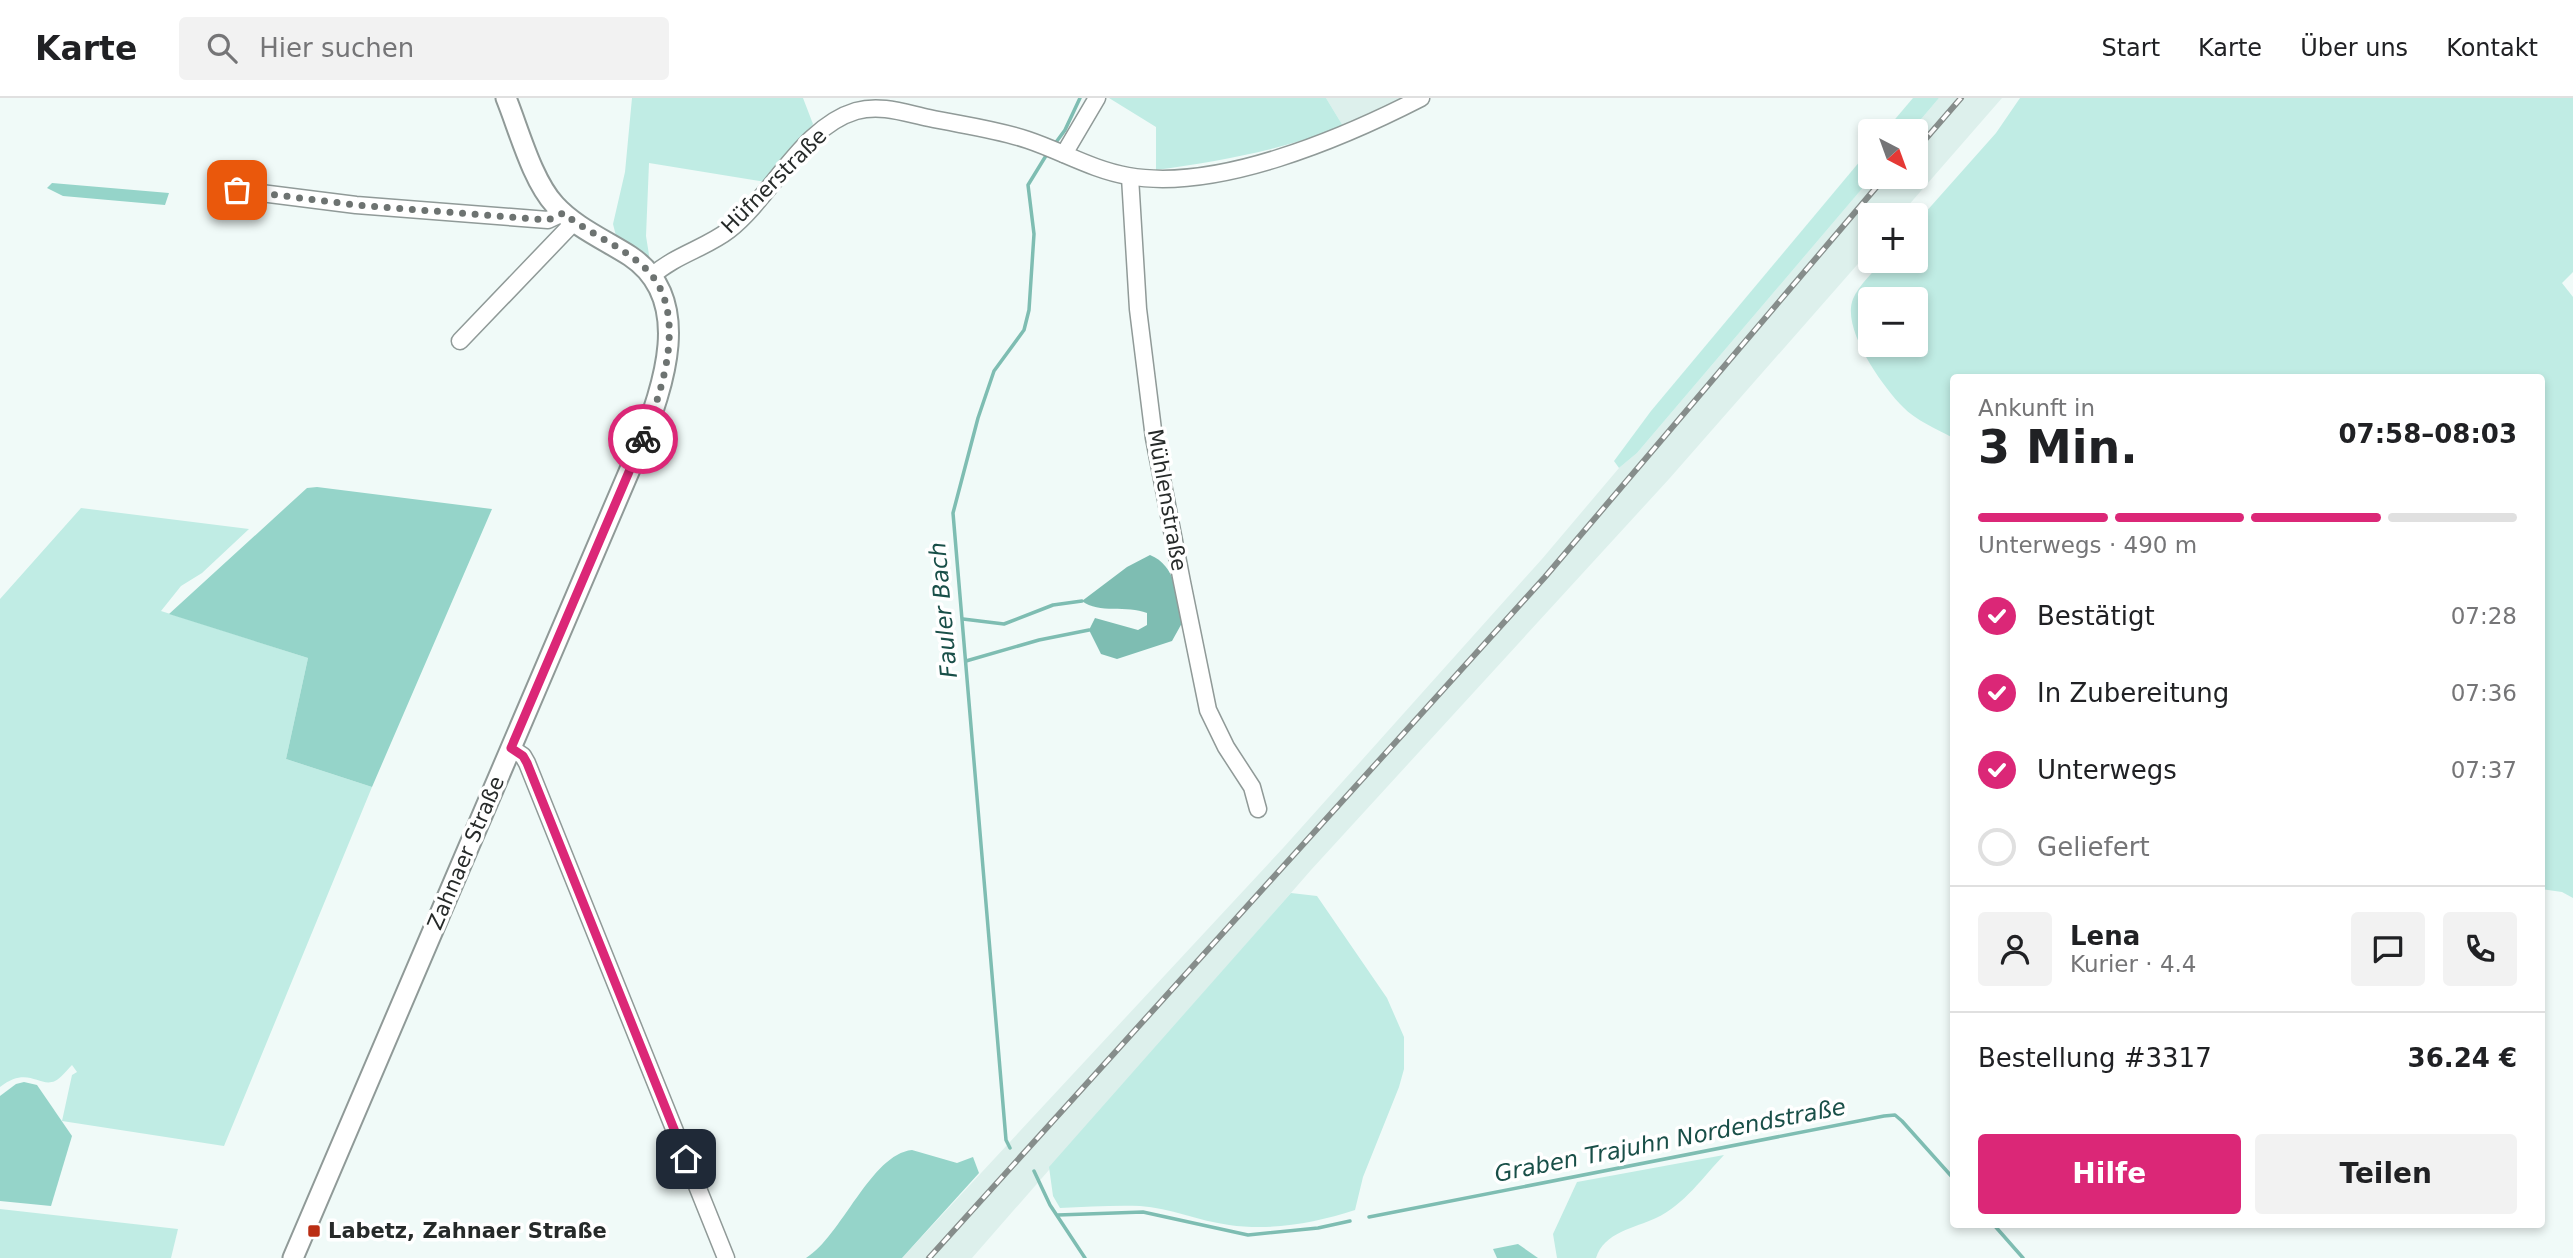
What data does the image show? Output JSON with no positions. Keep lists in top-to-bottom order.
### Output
{
  "streets": {
    "main road": ["Zahnaer Straße"],
    "street": ["Hüfnerstraße", "Mühlenstraße"]
  },
  "crossings": [
    ["Hüfnerstraße", "Mühlenstraße"],
    ["Hüfnerstraße", "Zahnaer Straße"]
  ],
  "water": ["Fauler Bach", "Graben Trajuhn Nordendstraße"],
  "places": {
    "transit": ["Labetz, Zahnaer Straße"]
  },
  "north": "bottom right",
  "page": {
    "header": "Karte",
    "search": "Hier suchen",
    "nav": [
      "Start",
      "Karte",
      "Über uns",
      "Kontakt"
    ],
    "map_buttons": ["+", "−"],
    "heading": ["3 Min.", "Ankunft in", "07:58–08:03"],
    "panel": [
      "Lena",
      "Kurier · 4.4",
      "Bestellung #3317",
      "36.24 €"
    ],
    "bar": "Unterwegs · 490 m",
    "list": [
      ["Bestätigt", "07:28"],
      ["In Zubereitung", "07:36"],
      ["Unterwegs", "07:37"],
      "Geliefert"
    ],
    "buttons": ["Hilfe", "Teilen"]
  }
}
